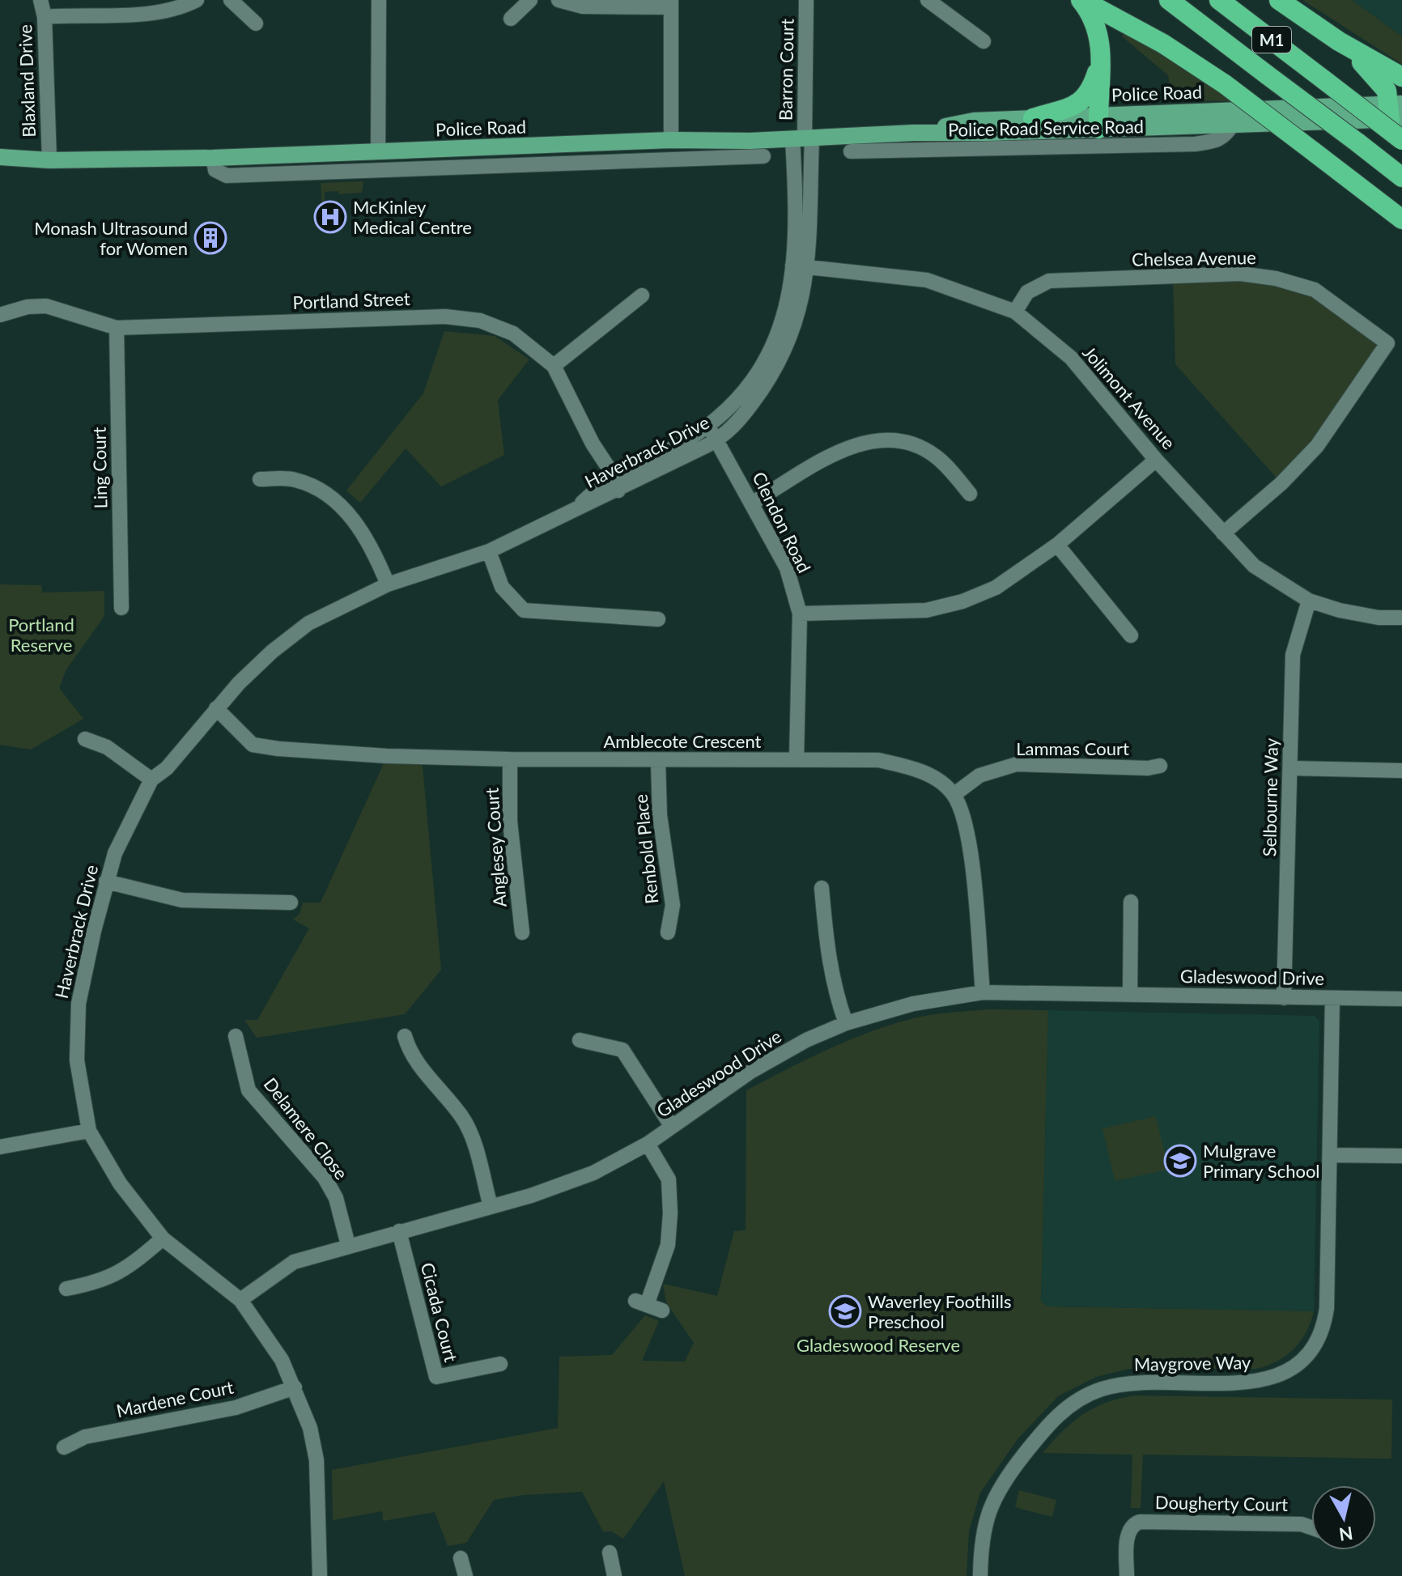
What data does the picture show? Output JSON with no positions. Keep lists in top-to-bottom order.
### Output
{
  "streets": {
    "highway": ["M1"],
    "main road": ["Police Road"],
    "street": [
      "Barron Court",
      "Blaxland Drive",
      "Police Road Service Road",
      "Chelsea Avenue",
      "Portland Street",
      "Jolimont Avenue",
      "Haverbrack Drive",
      "Ling Court",
      "Clendon Road",
      "Amblecote Crescent",
      "Lammas Court",
      "Selbourne Way",
      "Anglesey Court",
      "Renbold Place",
      "Gladeswood Drive",
      "Delamere Close",
      "Cicada Court",
      "Maygrove Way",
      "Mardene Court",
      "Dougherty Court"
    ]
  },
  "crossings": [
    ["Barron Court", "Police Road"],
    ["Barron Court", "Haverbrack Drive"],
    ["Blaxland Drive", "Police Road"],
    ["Police Road", "Police Road Service Road"],
    ["Police Road", "Haverbrack Drive"],
    ["Chelsea Avenue", "Jolimont Avenue"],
    ["Portland Street", "Haverbrack Drive"],
    ["Portland Street", "Ling Court"],
    ["Jolimont Avenue", "Haverbrack Drive"],
    ["Jolimont Avenue", "Selbourne Way"],
    ["Haverbrack Drive", "Clendon Road"],
    ["Haverbrack Drive", "Amblecote Crescent"],
    ["Haverbrack Drive", "Gladeswood Drive"],
    ["Haverbrack Drive", "Mardene Court"],
    ["Clendon Road", "Amblecote Crescent"],
    ["Amblecote Crescent", "Lammas Court"],
    ["Amblecote Crescent", "Anglesey Court"],
    ["Amblecote Crescent", "Renbold Place"],
    ["Selbourne Way", "Gladeswood Drive"],
    ["Gladeswood Drive", "Delamere Close"],
    ["Gladeswood Drive", "Cicada Court"],
    ["Gladeswood Drive", "Maygrove Way"]
  ],
  "parks": ["Portland Reserve", "Gladeswood Reserve"],
  "places": {
    "hospital": ["McKinley Medical Centre"],
    "building": ["Monash Ultrasound for Women"],
    "school or university": ["Mulgrave Primary School", "Waverley Foothills Preschool"]
  },
  "north": "bottom"
}
